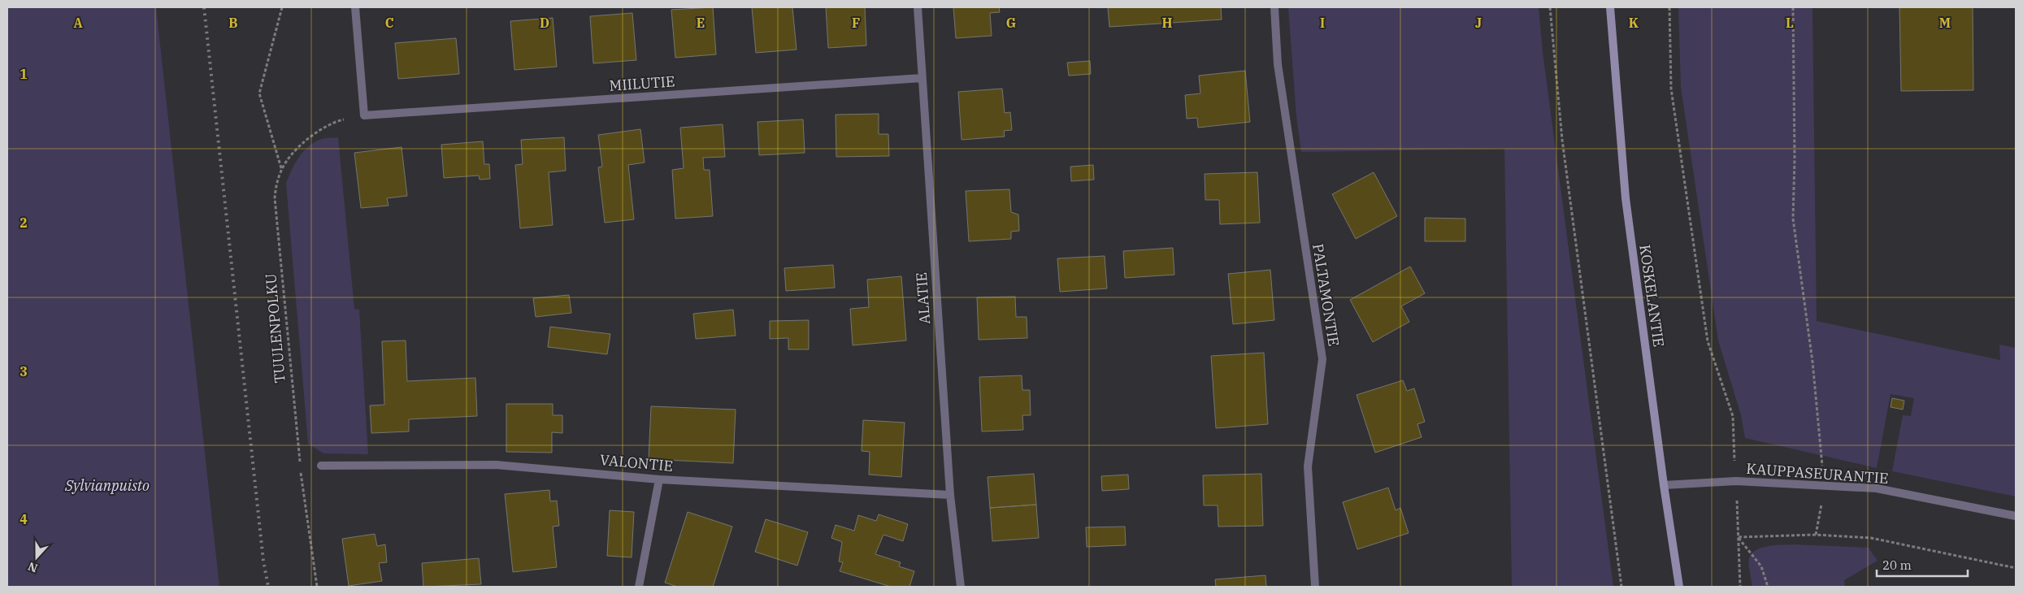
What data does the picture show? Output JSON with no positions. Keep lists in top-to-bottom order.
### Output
{
  "streets": {
    "main road": ["KOSKELANTIE"],
    "street": [
      "MIILUTIE",
      "PALTAMONTIE",
      "ALATIE",
      "VALONTIE",
      "KAUPPASEURANTIE"
    ],
    "path": ["TUULENPOLKU"]
  },
  "crossings": [
    ["MIILUTIE", "ALATIE"],
    ["MIILUTIE", "TUULENPOLKU"],
    ["KOSKELANTIE", "KAUPPASEURANTIE"],
    ["ALATIE", "VALONTIE"]
  ],
  "parks": ["Sylvianpuisto"],
  "scale_bar": "20 m",
  "north": "bottom",
  "grid": {
    "columns": [
      "A",
      "B",
      "C",
      "D",
      "E",
      "F",
      "G",
      "H",
      "I",
      "J",
      "K",
      "L",
      "M"
    ],
    "rows": [
      "1",
      "2",
      "3",
      "4"
    ]
  }
}
